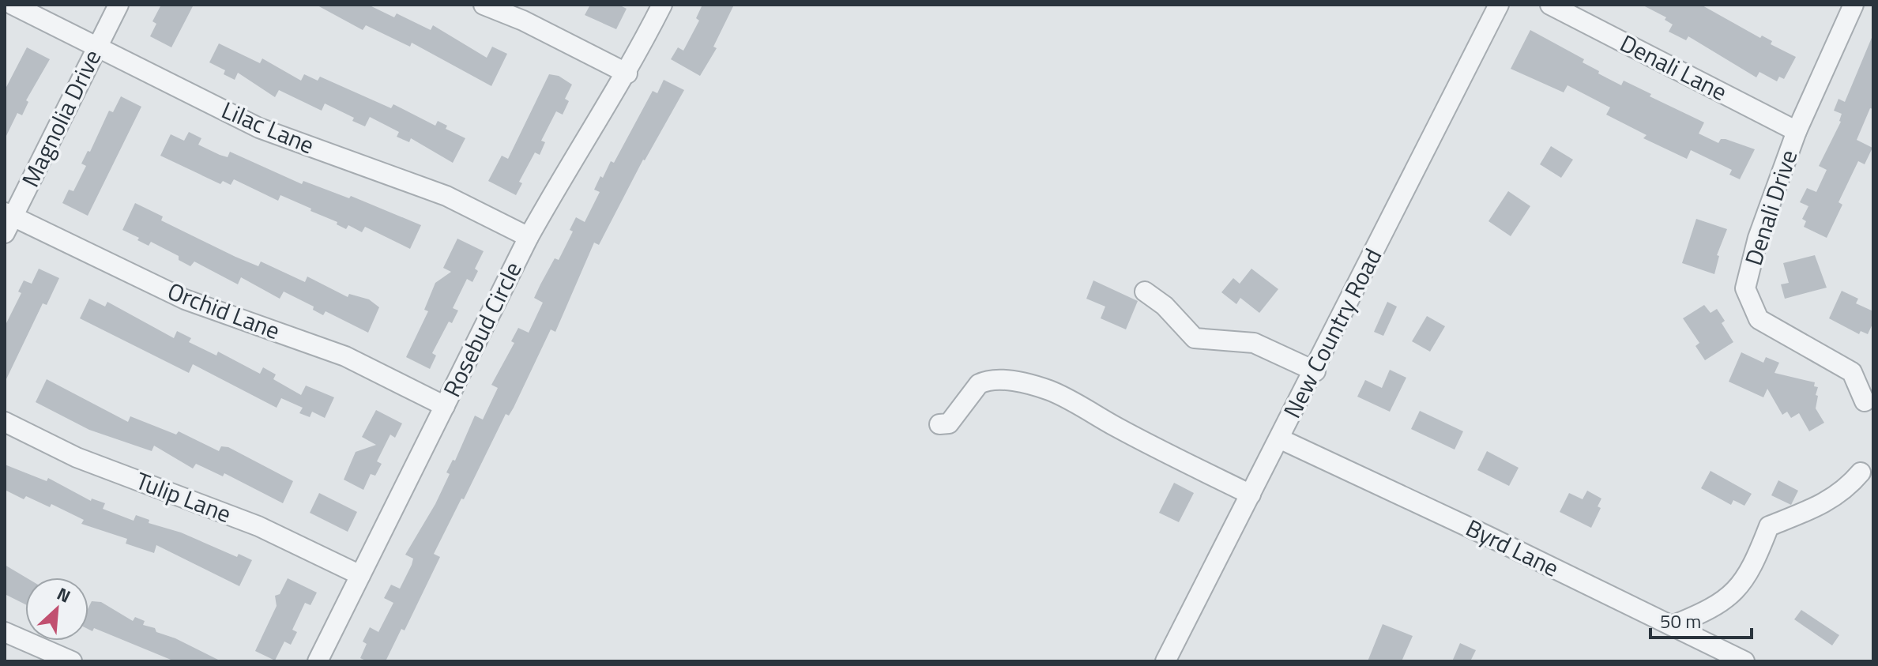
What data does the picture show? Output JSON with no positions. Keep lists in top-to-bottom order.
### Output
{
  "streets": {
    "street": [
      "Denali Lane",
      "Magnolia Drive",
      "Lilac Lane",
      "Denali Drive",
      "Orchid Lane",
      "Rosebud Circle",
      "New Country Road",
      "Tulip Lane",
      "Byrd Lane"
    ]
  },
  "crossings": [
    ["Denali Lane", "Denali Drive"],
    ["Magnolia Drive", "Lilac Lane"],
    ["Magnolia Drive", "Orchid Lane"],
    ["Lilac Lane", "Rosebud Circle"],
    ["Orchid Lane", "Rosebud Circle"],
    ["Rosebud Circle", "Tulip Lane"],
    ["New Country Road", "Byrd Lane"]
  ],
  "scale_bar": "50 m",
  "north": "top right"
}
